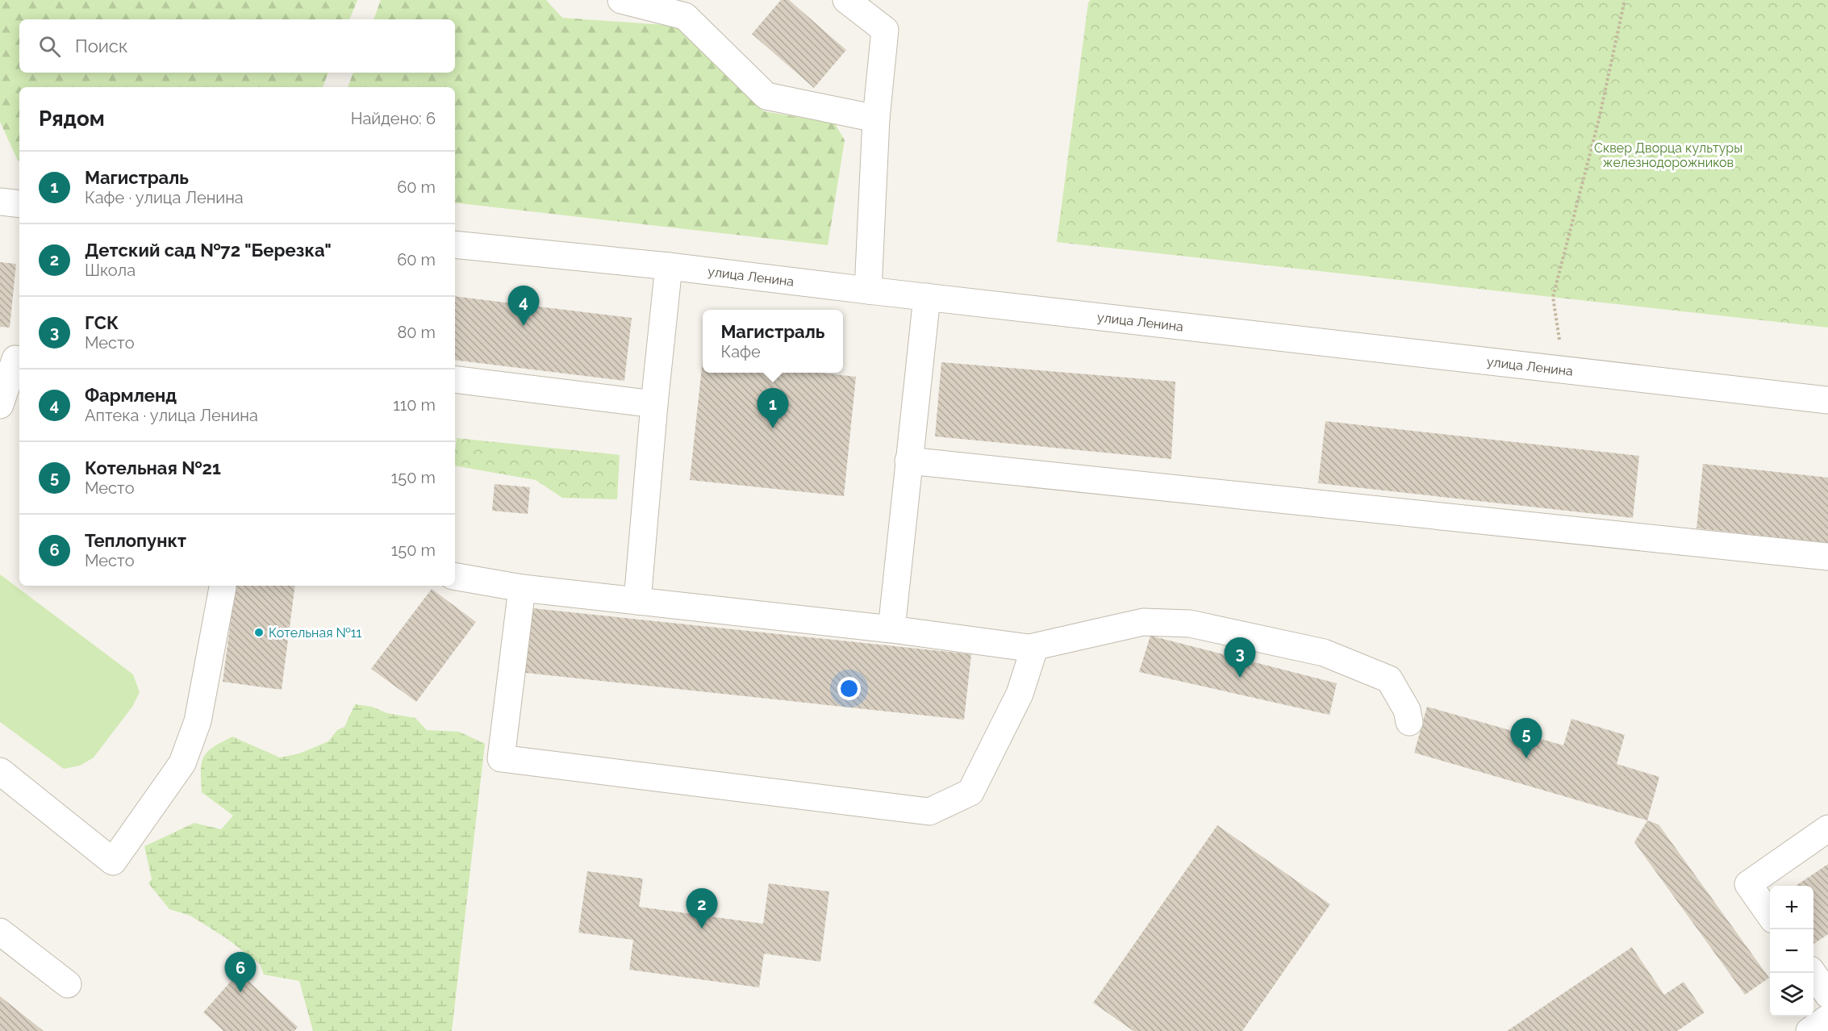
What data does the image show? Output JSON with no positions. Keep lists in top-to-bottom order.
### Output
{
  "streets": {
    "street": ["улица Ленина"]
  },
  "parks": ["Сквер Дворца культуры железнодорожников"],
  "places": ["Котельная №11"],
  "page": {
    "search": "Поиск",
    "heading": ["Рядом", "Найдено: 6"],
    "list": [
      {
        "mark": "1",
        "name": "Магистраль",
        "note": "Кафе · улица Ленина",
        "value": "60 m"
      },
      {
        "mark": "2",
        "name": "Детский сад №72 \"Березка\"",
        "note": "Школа",
        "value": "60 m"
      },
      {
        "mark": "3",
        "name": "ГСК",
        "note": "Место",
        "value": "80 m"
      },
      {
        "mark": "4",
        "name": "Фармленд",
        "note": "Аптека · улица Ленина",
        "value": "110 m"
      },
      {
        "mark": "5",
        "name": "Котельная №21",
        "note": "Место",
        "value": "150 m"
      },
      {
        "mark": "6",
        "name": "Теплопункт",
        "note": "Место",
        "value": "150 m"
      }
    ],
    "pins": [
      "4",
      "1",
      "3",
      "5",
      "2",
      "6"
    ],
    "popup": ["Магистраль", "Кафе"],
    "map_buttons": ["+", "−"]
  }
}
